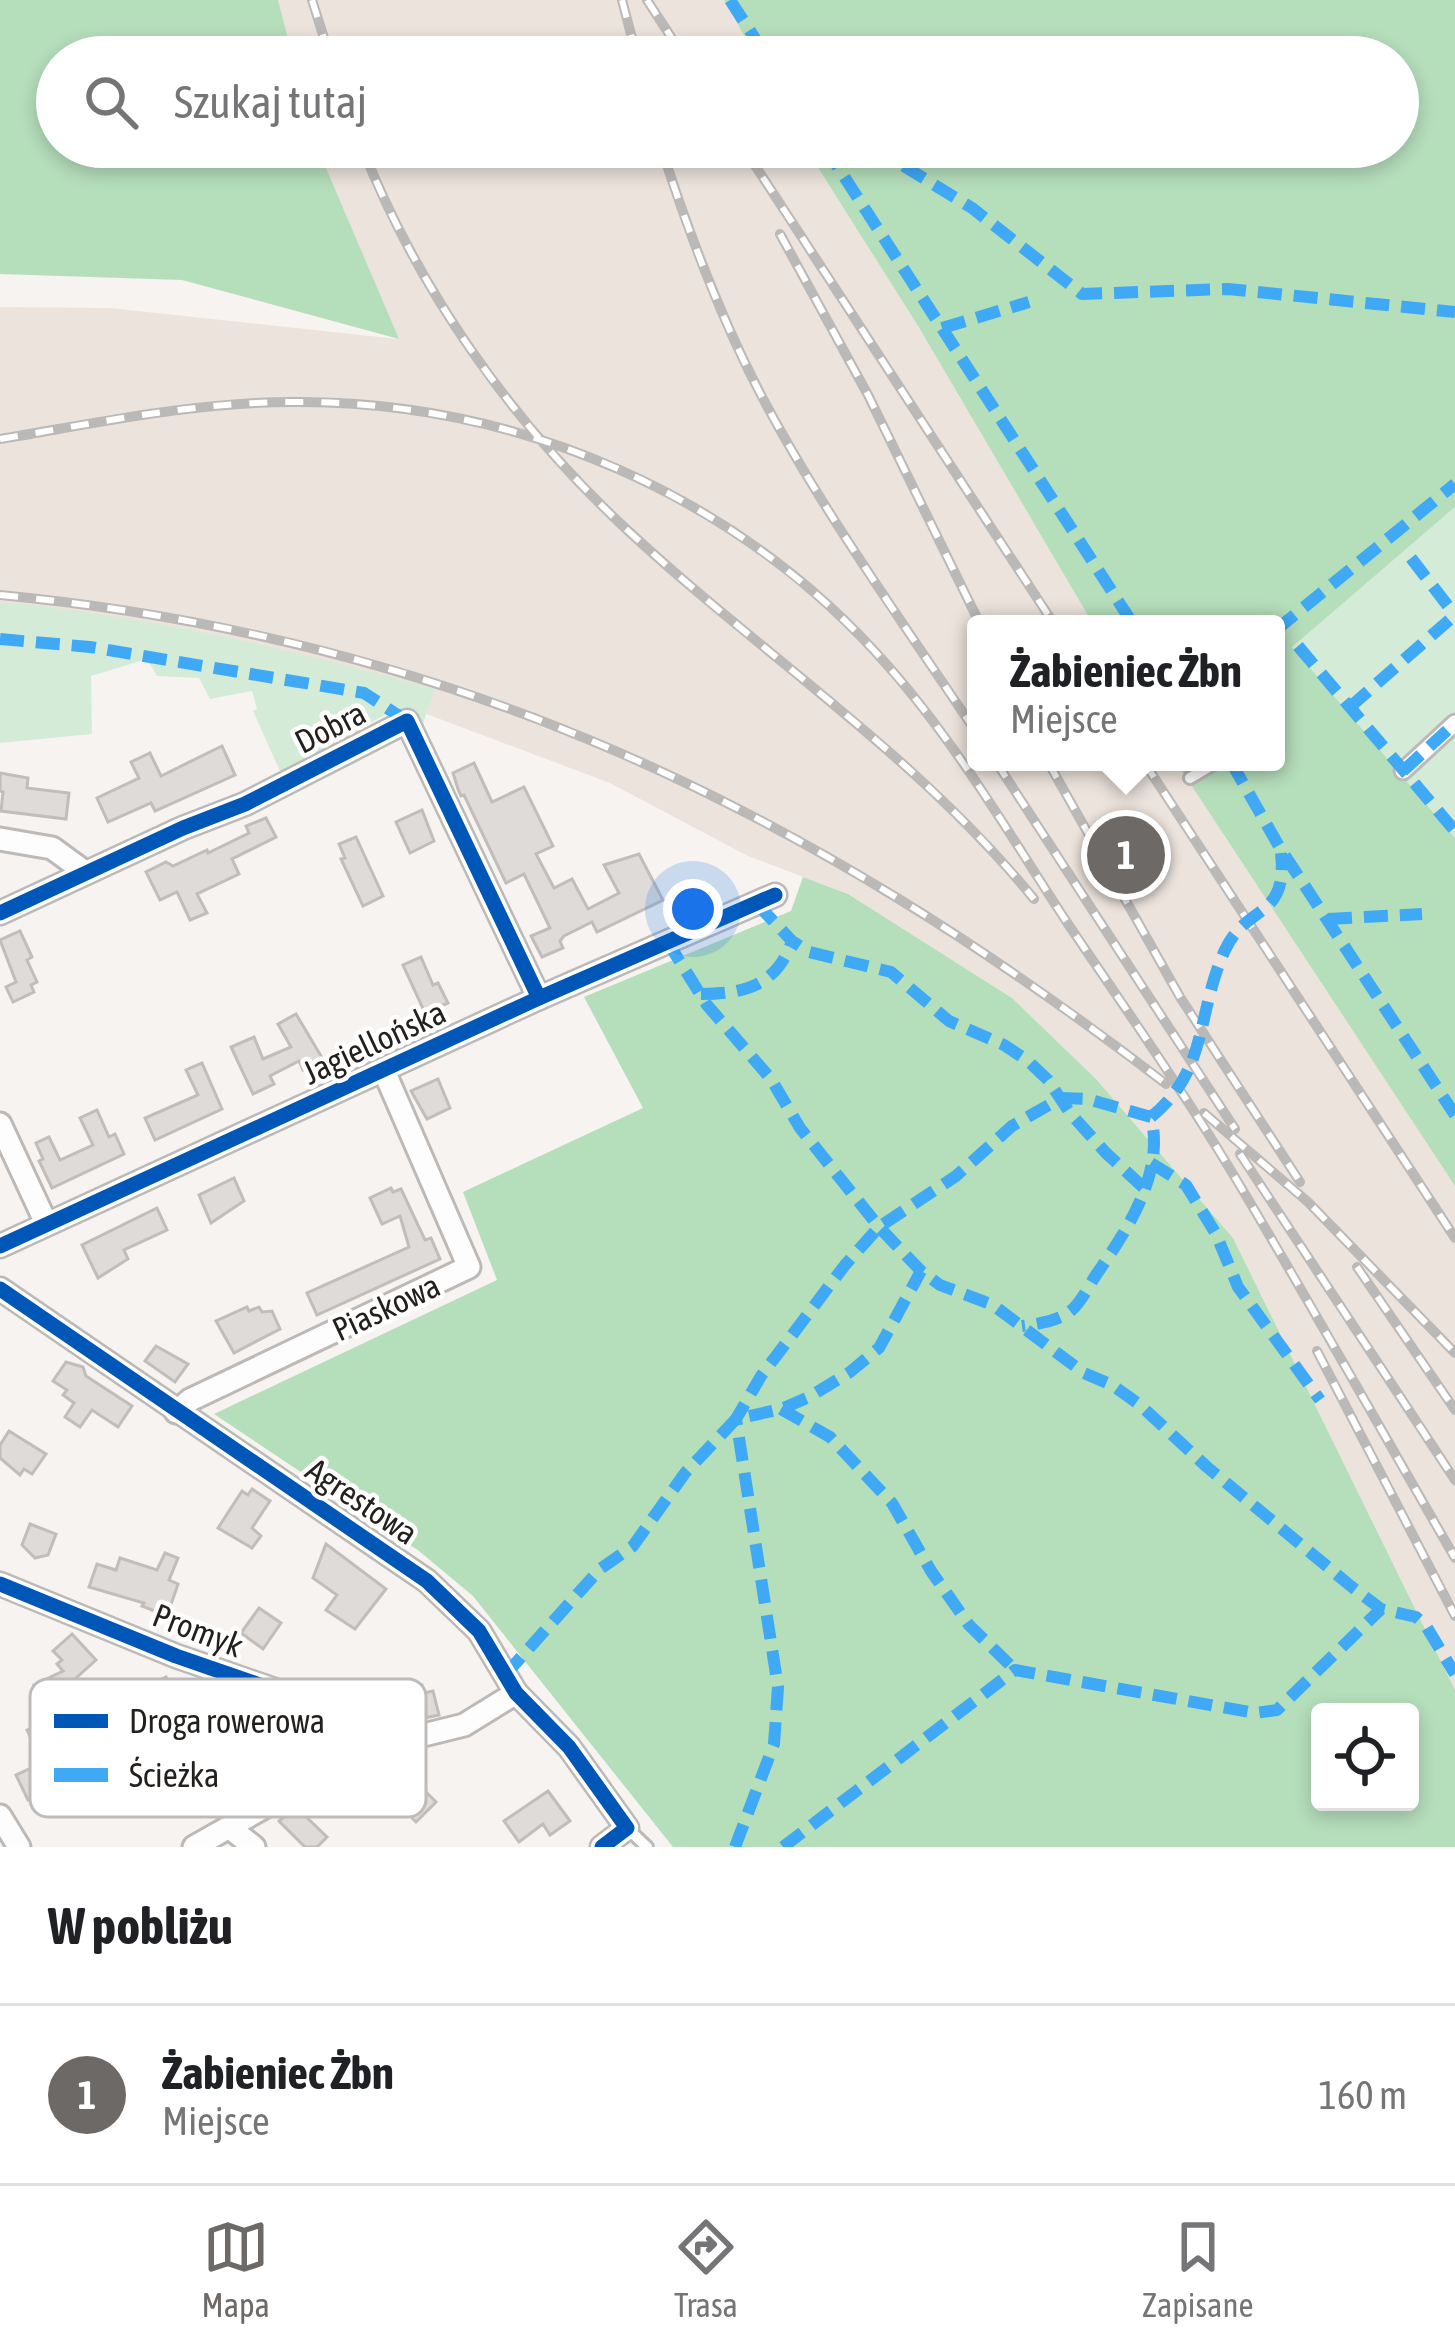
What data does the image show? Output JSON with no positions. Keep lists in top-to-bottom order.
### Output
{
  "streets": {
    "street": [
      "Dobra",
      "Jagiellońska",
      "Piaskowa",
      "Agrestowa",
      "Promyk"
    ]
  },
  "crossings": [
    ["Dobra", "Jagiellońska"],
    ["Jagiellońska", "Piaskowa"],
    ["Piaskowa", "Agrestowa"]
  ],
  "legend": ["Droga rowerowa", "Ścieżka"],
  "page": {
    "search": "Szukaj tutaj",
    "popup": ["Żabieniec Żbn", "Miejsce"],
    "pins": "1",
    "heading": "W pobliżu",
    "list": [
      {
        "mark": "1",
        "name": "Żabieniec Żbn",
        "note": "Miejsce",
        "value": "160 m"
      }
    ],
    "nav": ["Mapa", "Trasa", "Zapisane"]
  }
}
